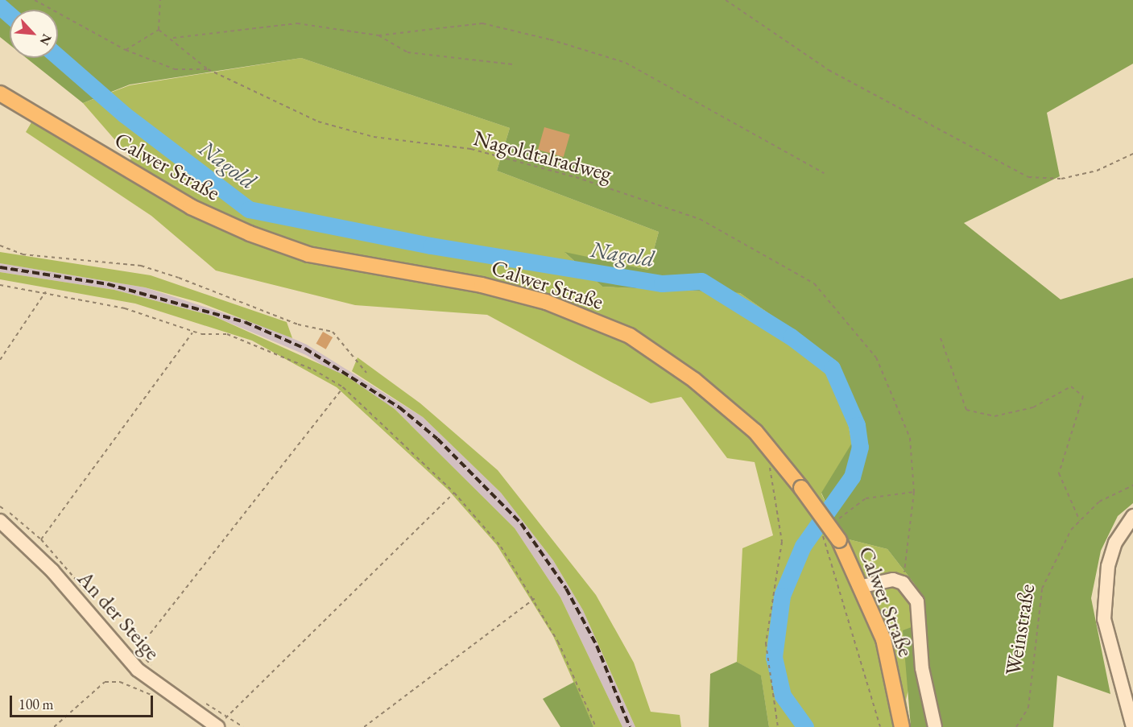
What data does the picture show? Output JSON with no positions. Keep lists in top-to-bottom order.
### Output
{
  "streets": {
    "main road": ["Calwer Straße"],
    "street": ["An der Steige"],
    "path": ["Nagoldtalradweg", "Weinstraße"]
  },
  "water": ["Nagold"],
  "scale_bar": "100 m",
  "north": "bottom right"
}
